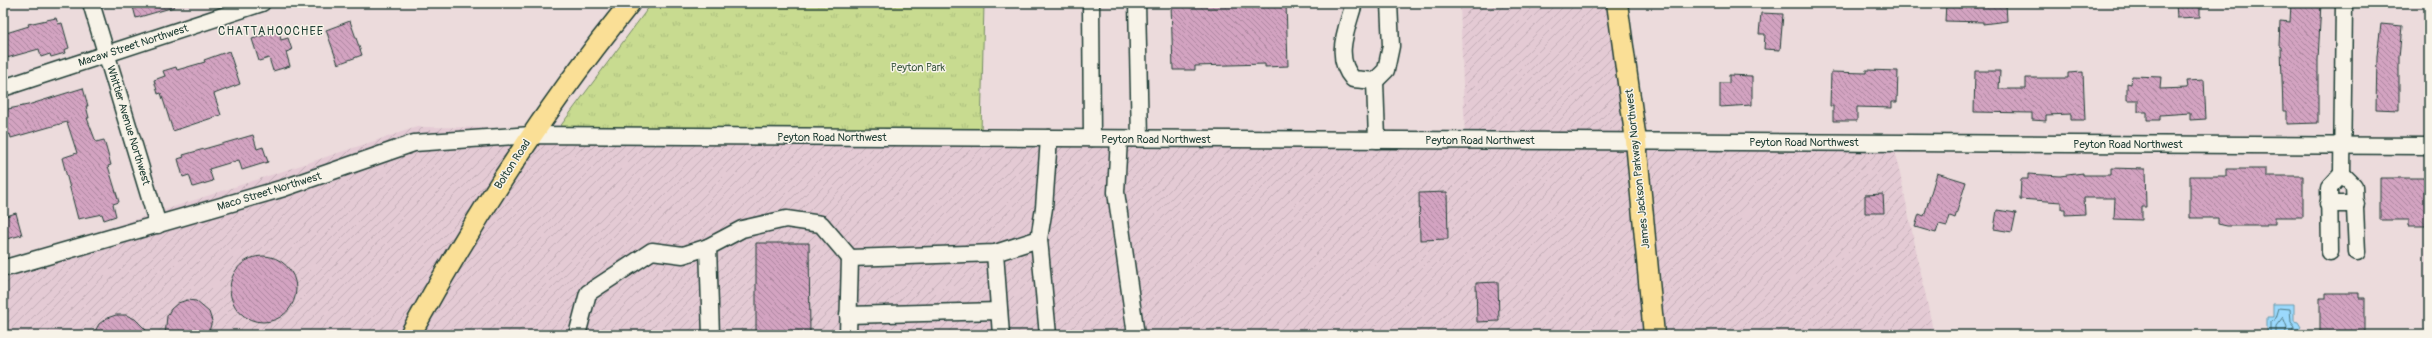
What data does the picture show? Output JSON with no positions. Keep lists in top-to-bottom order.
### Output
{
  "streets": {
    "main road": ["Bolton Road", "James Jackson Parkway Northwest"],
    "street": [
      "Macaw Street Northwest",
      "Whittier Avenue Northwest",
      "Peyton Road Northwest",
      "Maco Street Northwest"
    ]
  },
  "crossings": [
    ["Macaw Street Northwest", "Whittier Avenue Northwest"],
    ["Whittier Avenue Northwest", "Maco Street Northwest"],
    ["Peyton Road Northwest", "Bolton Road"],
    ["Peyton Road Northwest", "James Jackson Parkway Northwest"],
    ["Peyton Road Northwest", "Maco Street Northwest"],
    ["Bolton Road", "Maco Street Northwest"]
  ],
  "districts": ["CHATTAHOOCHEE"],
  "parks": ["Peyton Park"]
}
